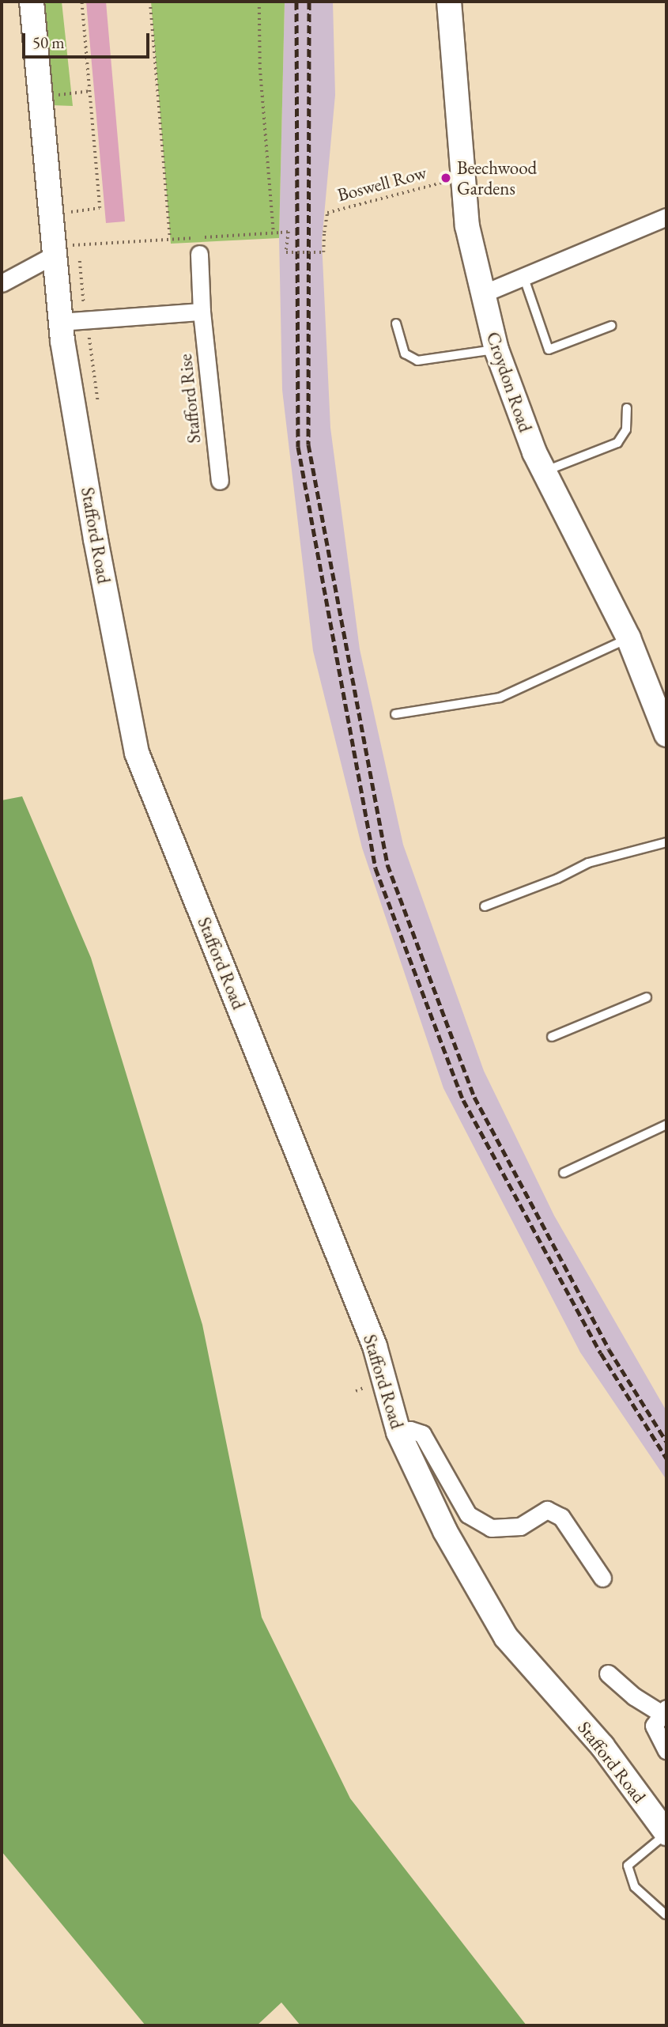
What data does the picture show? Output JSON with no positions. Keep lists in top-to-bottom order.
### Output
{
  "streets": {
    "street": ["Croydon Road", "Stafford Rise", "Stafford Road"],
    "path": ["Boswell Row"]
  },
  "crossings": [
    ["Boswell Row", "Croydon Road"]
  ],
  "places": ["Beechwood Gardens"],
  "scale_bar": "50 m"
}
